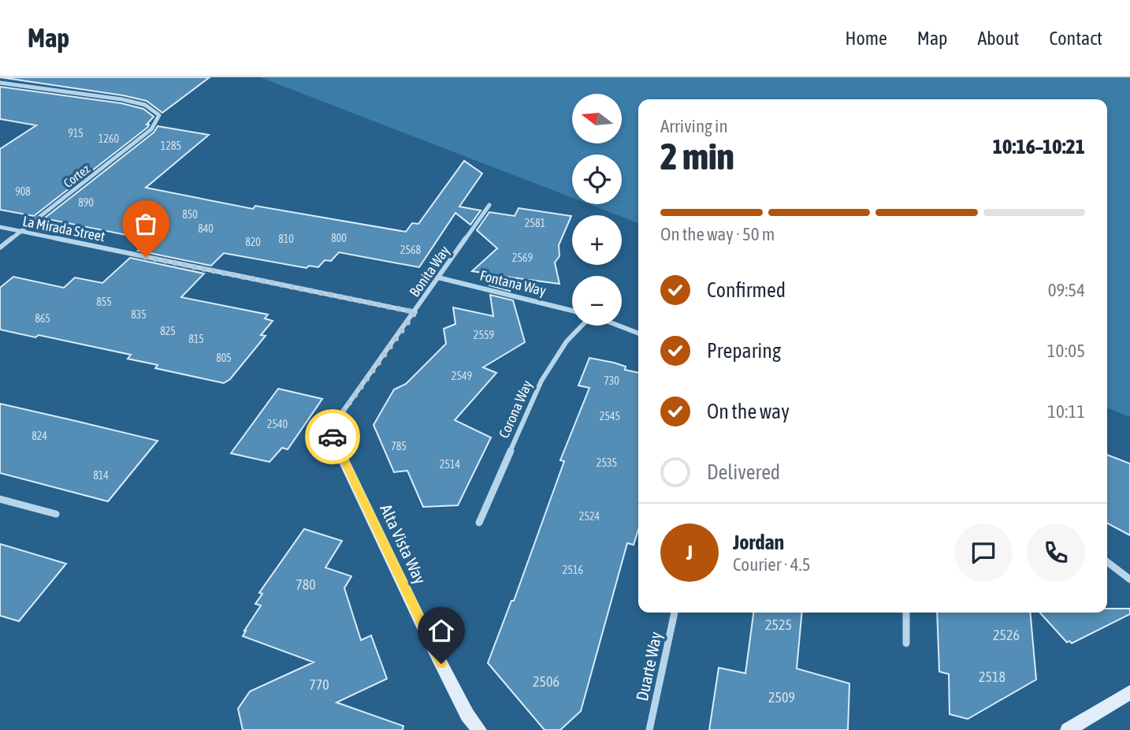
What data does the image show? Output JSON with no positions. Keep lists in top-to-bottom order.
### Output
{
  "streets": {
    "street": [
      "Cortez",
      "La Mirada Street",
      "Bonita Way",
      "Fontana Way",
      "Corona Way",
      "Alta Vista Way",
      "Duarte Way"
    ]
  },
  "crossings": [
    ["Cortez", "La Mirada Street"],
    ["La Mirada Street", "Bonita Way"],
    ["Bonita Way", "Fontana Way"],
    ["Bonita Way", "Alta Vista Way"]
  ],
  "house_numbers": [
    "915",
    "1260",
    "1285",
    "908",
    "890",
    "850",
    "2581",
    "840",
    "800",
    "810",
    "820",
    "2568",
    "2569",
    "855",
    "835",
    "865",
    "825",
    "2559",
    "815",
    "805",
    "2549",
    "730",
    "2545",
    "2540",
    "824",
    "785",
    "2535",
    "2514",
    "814",
    "2524",
    "2516",
    "780",
    "2525",
    "2526",
    "2518",
    "2506",
    "770",
    "2509"
  ],
  "north": "left",
  "page": {
    "header": "Map",
    "nav": [
      "Home",
      "Map",
      "About",
      "Contact"
    ],
    "map_buttons": ["+", "−"],
    "heading": ["2 min", "Arriving in", "10:16–10:21"],
    "panel": ["Jordan", "Courier · 4.5"],
    "bar": "On the way · 50 m",
    "list": [
      ["Confirmed", "09:54"],
      ["Preparing", "10:05"],
      ["On the way", "10:11"],
      "Delivered"
    ],
    "round": "J"
  }
}
